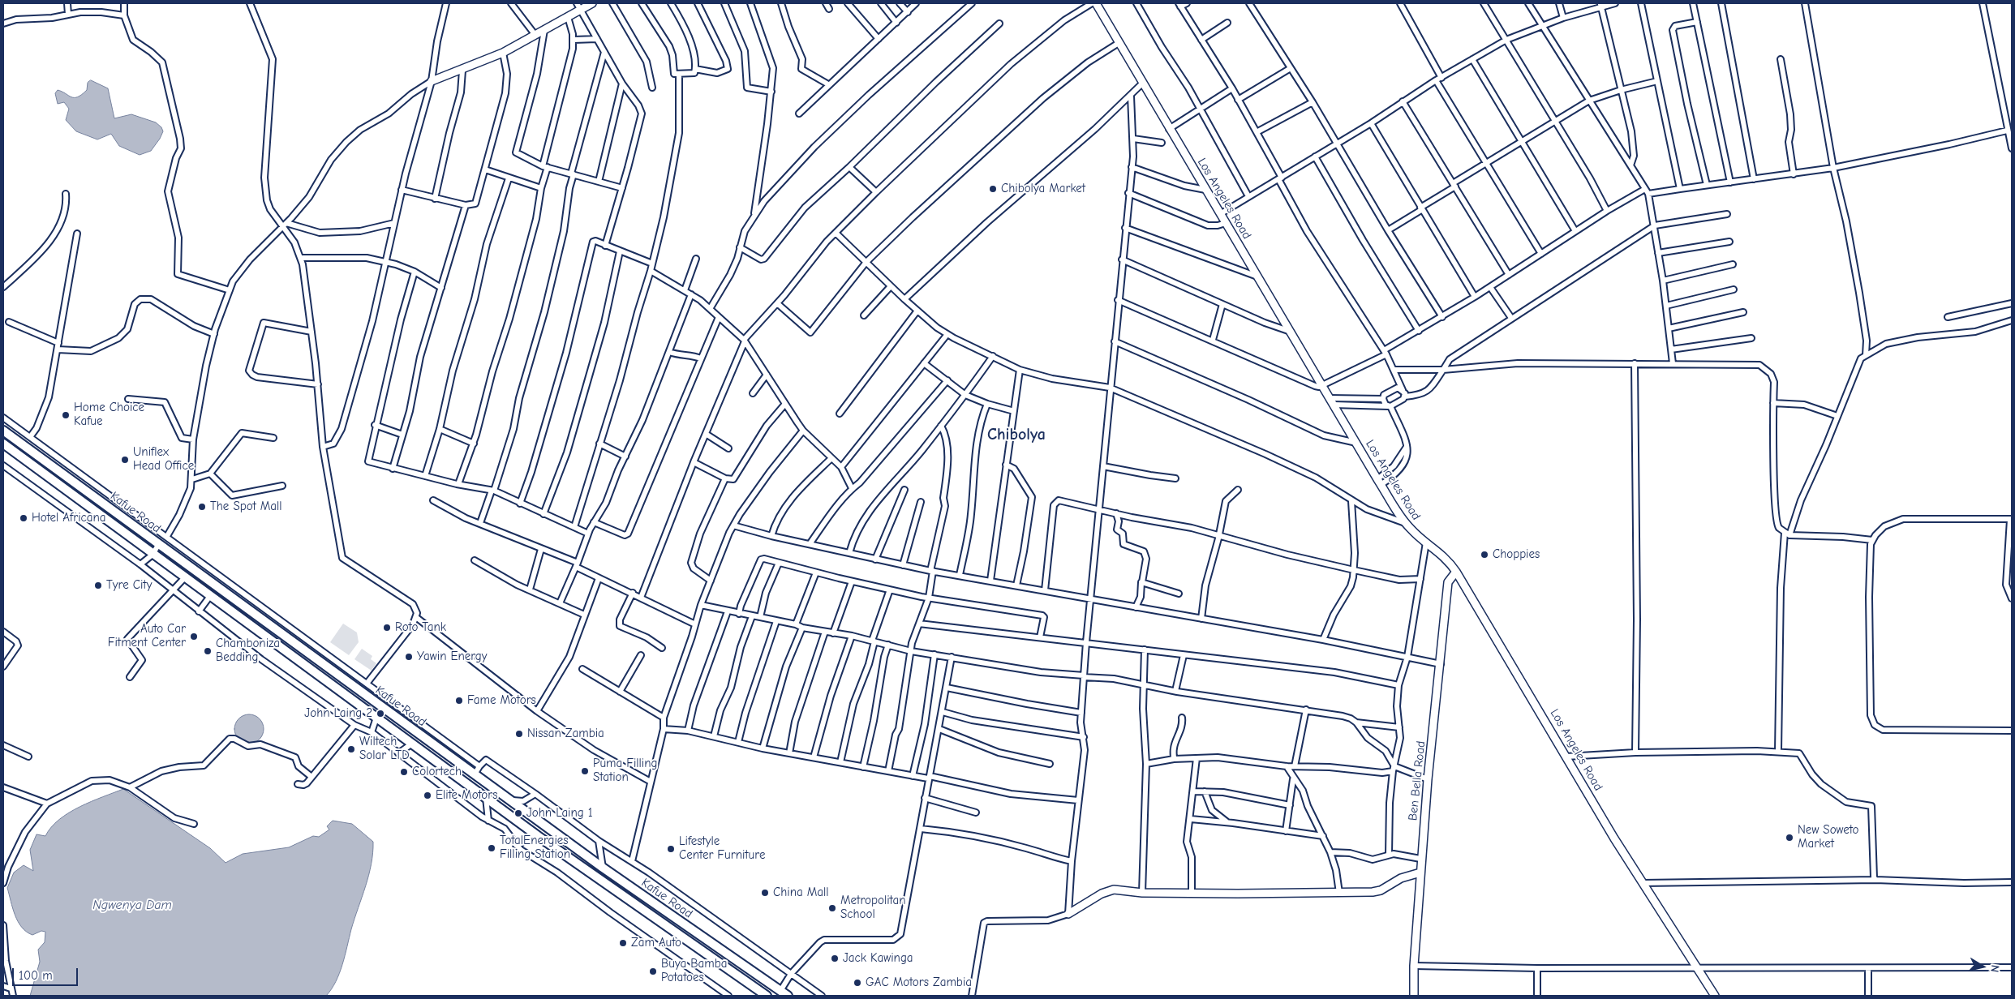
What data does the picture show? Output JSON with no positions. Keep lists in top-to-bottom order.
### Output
{
  "streets": {
    "main road": ["Los Angeles Road", "Kafue Road", "Ben Bella Road"]
  },
  "crossings": [
    ["Los Angeles Road", "Ben Bella Road"]
  ],
  "districts": ["Chibolya"],
  "water": ["Ngwenya Dam"],
  "places": [
    "Chibolya Market",
    "Home Choice Kafue",
    "Uniflex Head Office",
    "The Spot Mall",
    "Hotel Africana",
    "Choppies",
    "Tyre City",
    "Roto Tank",
    "Auto Car Fitment Center",
    "Chamboniza Bedding",
    "Yawin Energy",
    "Fame Motors",
    "John Laing 2",
    "Nissan Zambia",
    "Wiltech Solar LTD",
    "Puma Filling Station",
    "Colortech",
    "Elite Motors",
    "John Laing 1",
    "New Soweto Market",
    "TotalEnergies Filling Station",
    "Lifestyle Center Furniture",
    "China Mall",
    "Metropolitan School",
    "Zam Auto",
    "Jack Kawinga",
    "Buya Bamba Potatoes",
    "GAC Motors Zambia"
  ],
  "scale_bar": "100 m",
  "north": "right"
}
